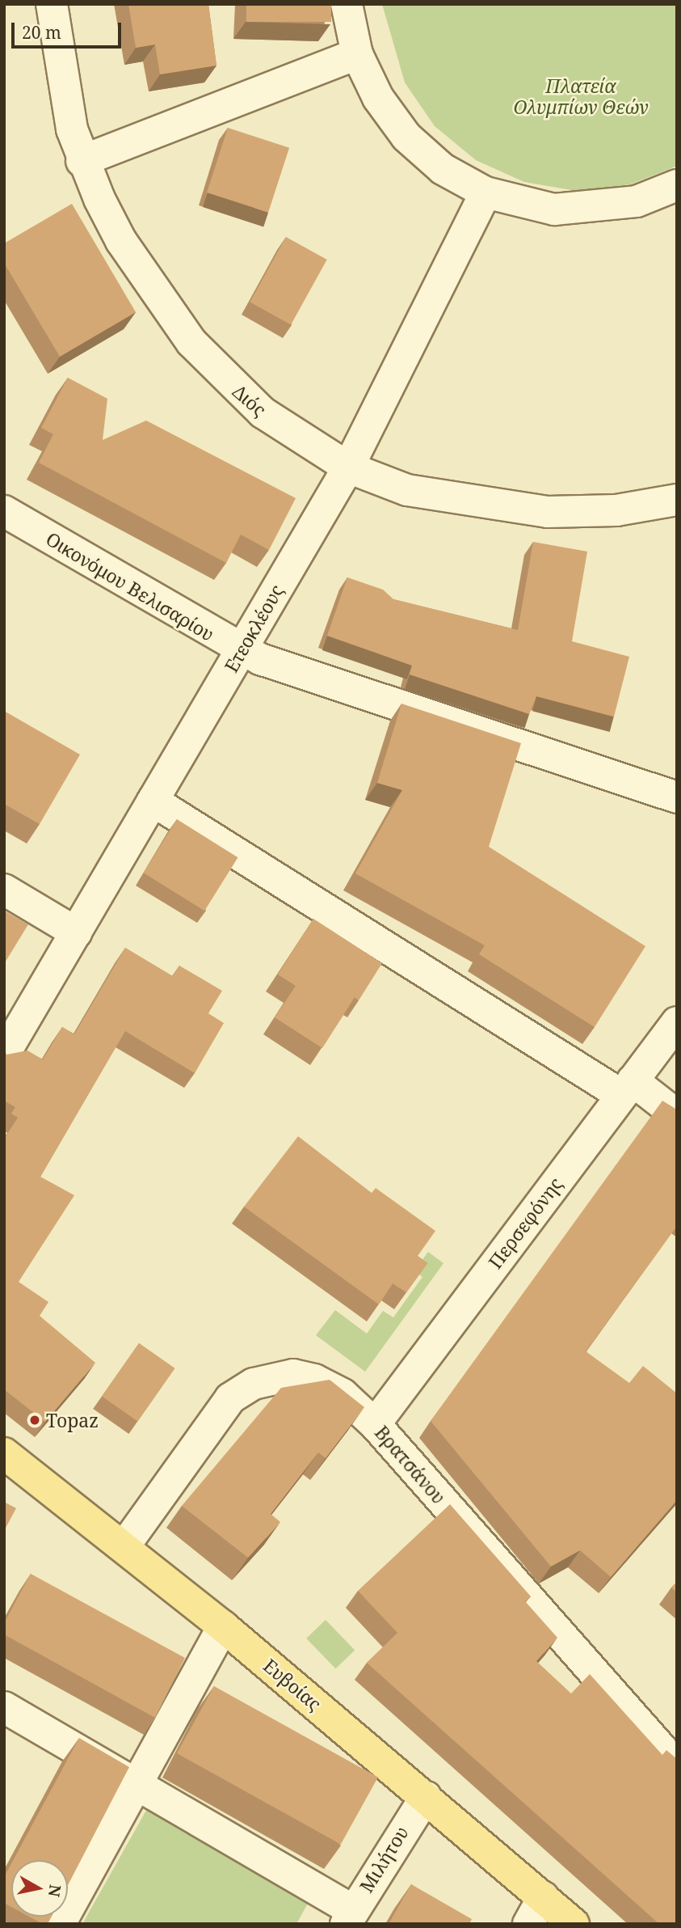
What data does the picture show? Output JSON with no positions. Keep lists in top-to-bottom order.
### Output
{
  "streets": {
    "main road": ["Ευβοίας"],
    "street": [
      "Διός",
      "Οικονόμου Βελισαρίου",
      "Ετεοκλέους",
      "Περσεφόνης",
      "Βρατσάνου",
      "Μιλήτου"
    ]
  },
  "crossings": [
    ["Διός", "Ετεοκλέους"],
    ["Οικονόμου Βελισαρίου", "Ετεοκλέους"],
    ["Περσεφόνης", "Βρατσάνου"],
    ["Βρατσάνου", "Ευβοίας"],
    ["Ευβοίας", "Μιλήτου"]
  ],
  "parks": ["Πλατεία Ολυμπίων Θεών"],
  "places": ["Topaz"],
  "scale_bar": "20 m",
  "north": "right"
}
